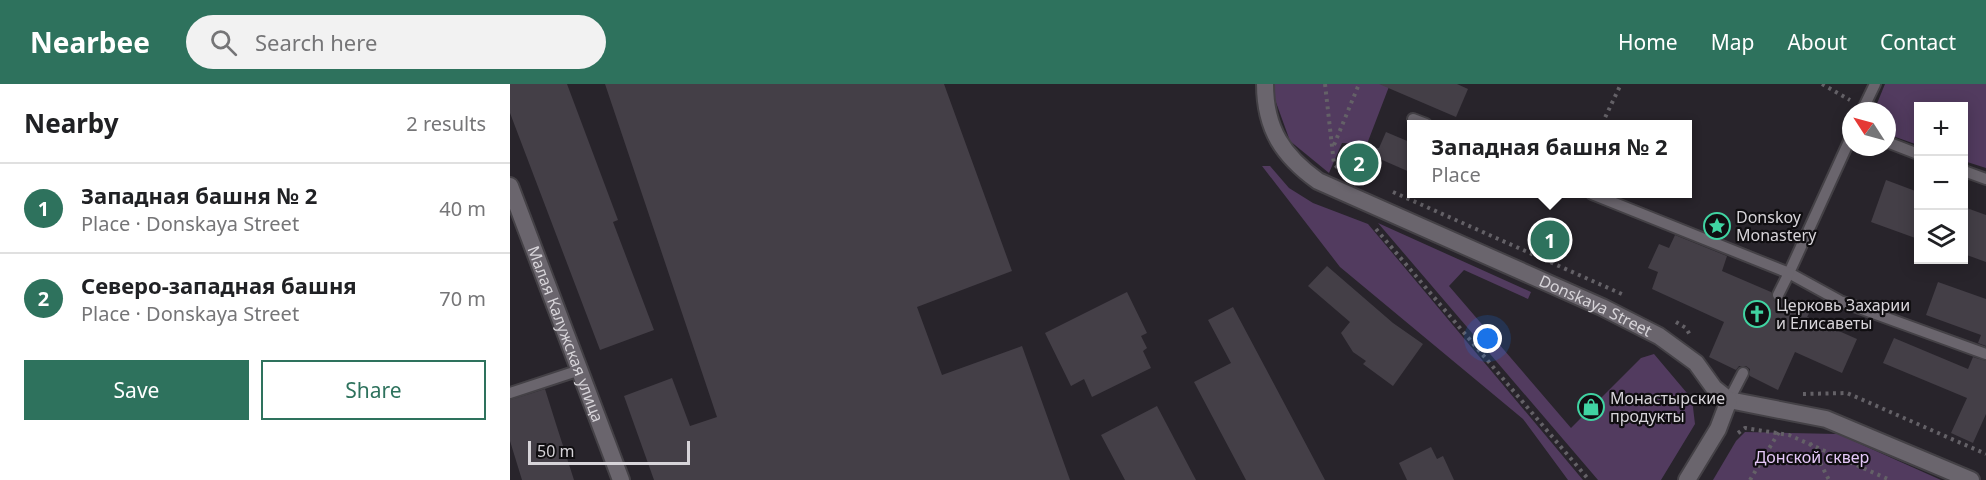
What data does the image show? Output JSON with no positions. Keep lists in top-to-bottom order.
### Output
{
  "streets": {
    "street": ["Donskaya Street", "Малая Калужская улица"]
  },
  "parks": ["Донской сквер"],
  "places": {
    "place": ["Donskoy Monastery"],
    "church": ["Церковь Захарии и Елисаветы"],
    "shop": ["Монастырские продукты"]
  },
  "scale_bar": "50 m",
  "north": "top left",
  "page": {
    "header": "Nearbee",
    "search": "Search here",
    "nav": [
      "Home",
      "Map",
      "About",
      "Contact"
    ],
    "heading": ["Nearby", "2 results"],
    "map_buttons": ["+", "−"],
    "popup": ["Западная башня № 2", "Place"],
    "pins": ["2", "1"],
    "list": [
      {
        "mark": "1",
        "name": "Западная башня № 2",
        "note": "Place · Donskaya Street",
        "value": "40 m"
      },
      {
        "mark": "2",
        "name": "Северо-западная башня",
        "note": "Place · Donskaya Street",
        "value": "70 m"
      }
    ],
    "buttons": ["Save", "Share"],
    "scale": "50 m"
  }
}
